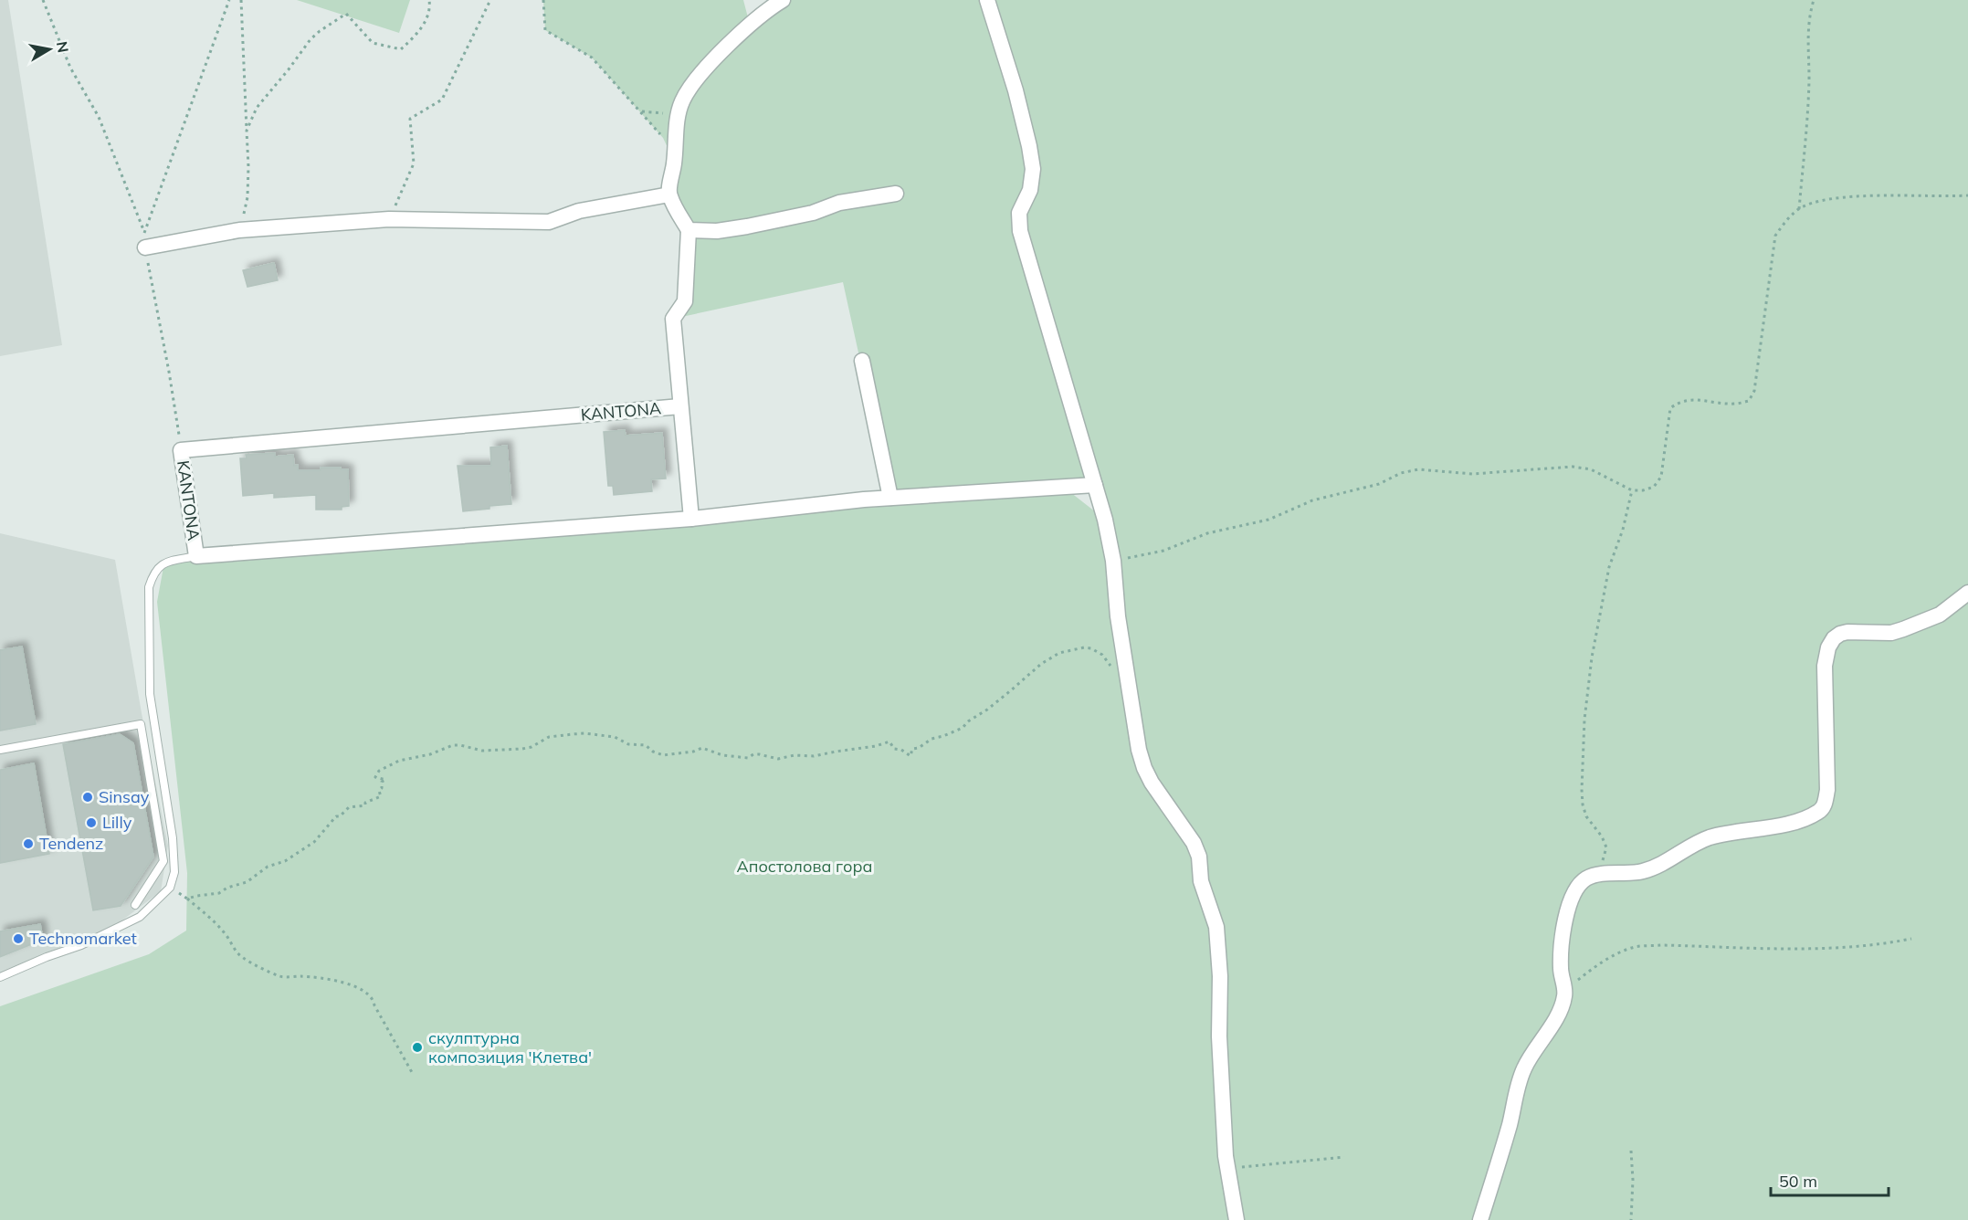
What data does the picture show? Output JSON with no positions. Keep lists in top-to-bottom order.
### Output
{
  "streets": {
    "street": ["KANTONA"]
  },
  "parks": ["Апостолова гора"],
  "places": [
    "Sinsay",
    "Lilly",
    "Tendenz",
    "Technomarket",
    "скулптурна композиция 'Клетва'"
  ],
  "scale_bar": "50 m",
  "north": "right"
}
